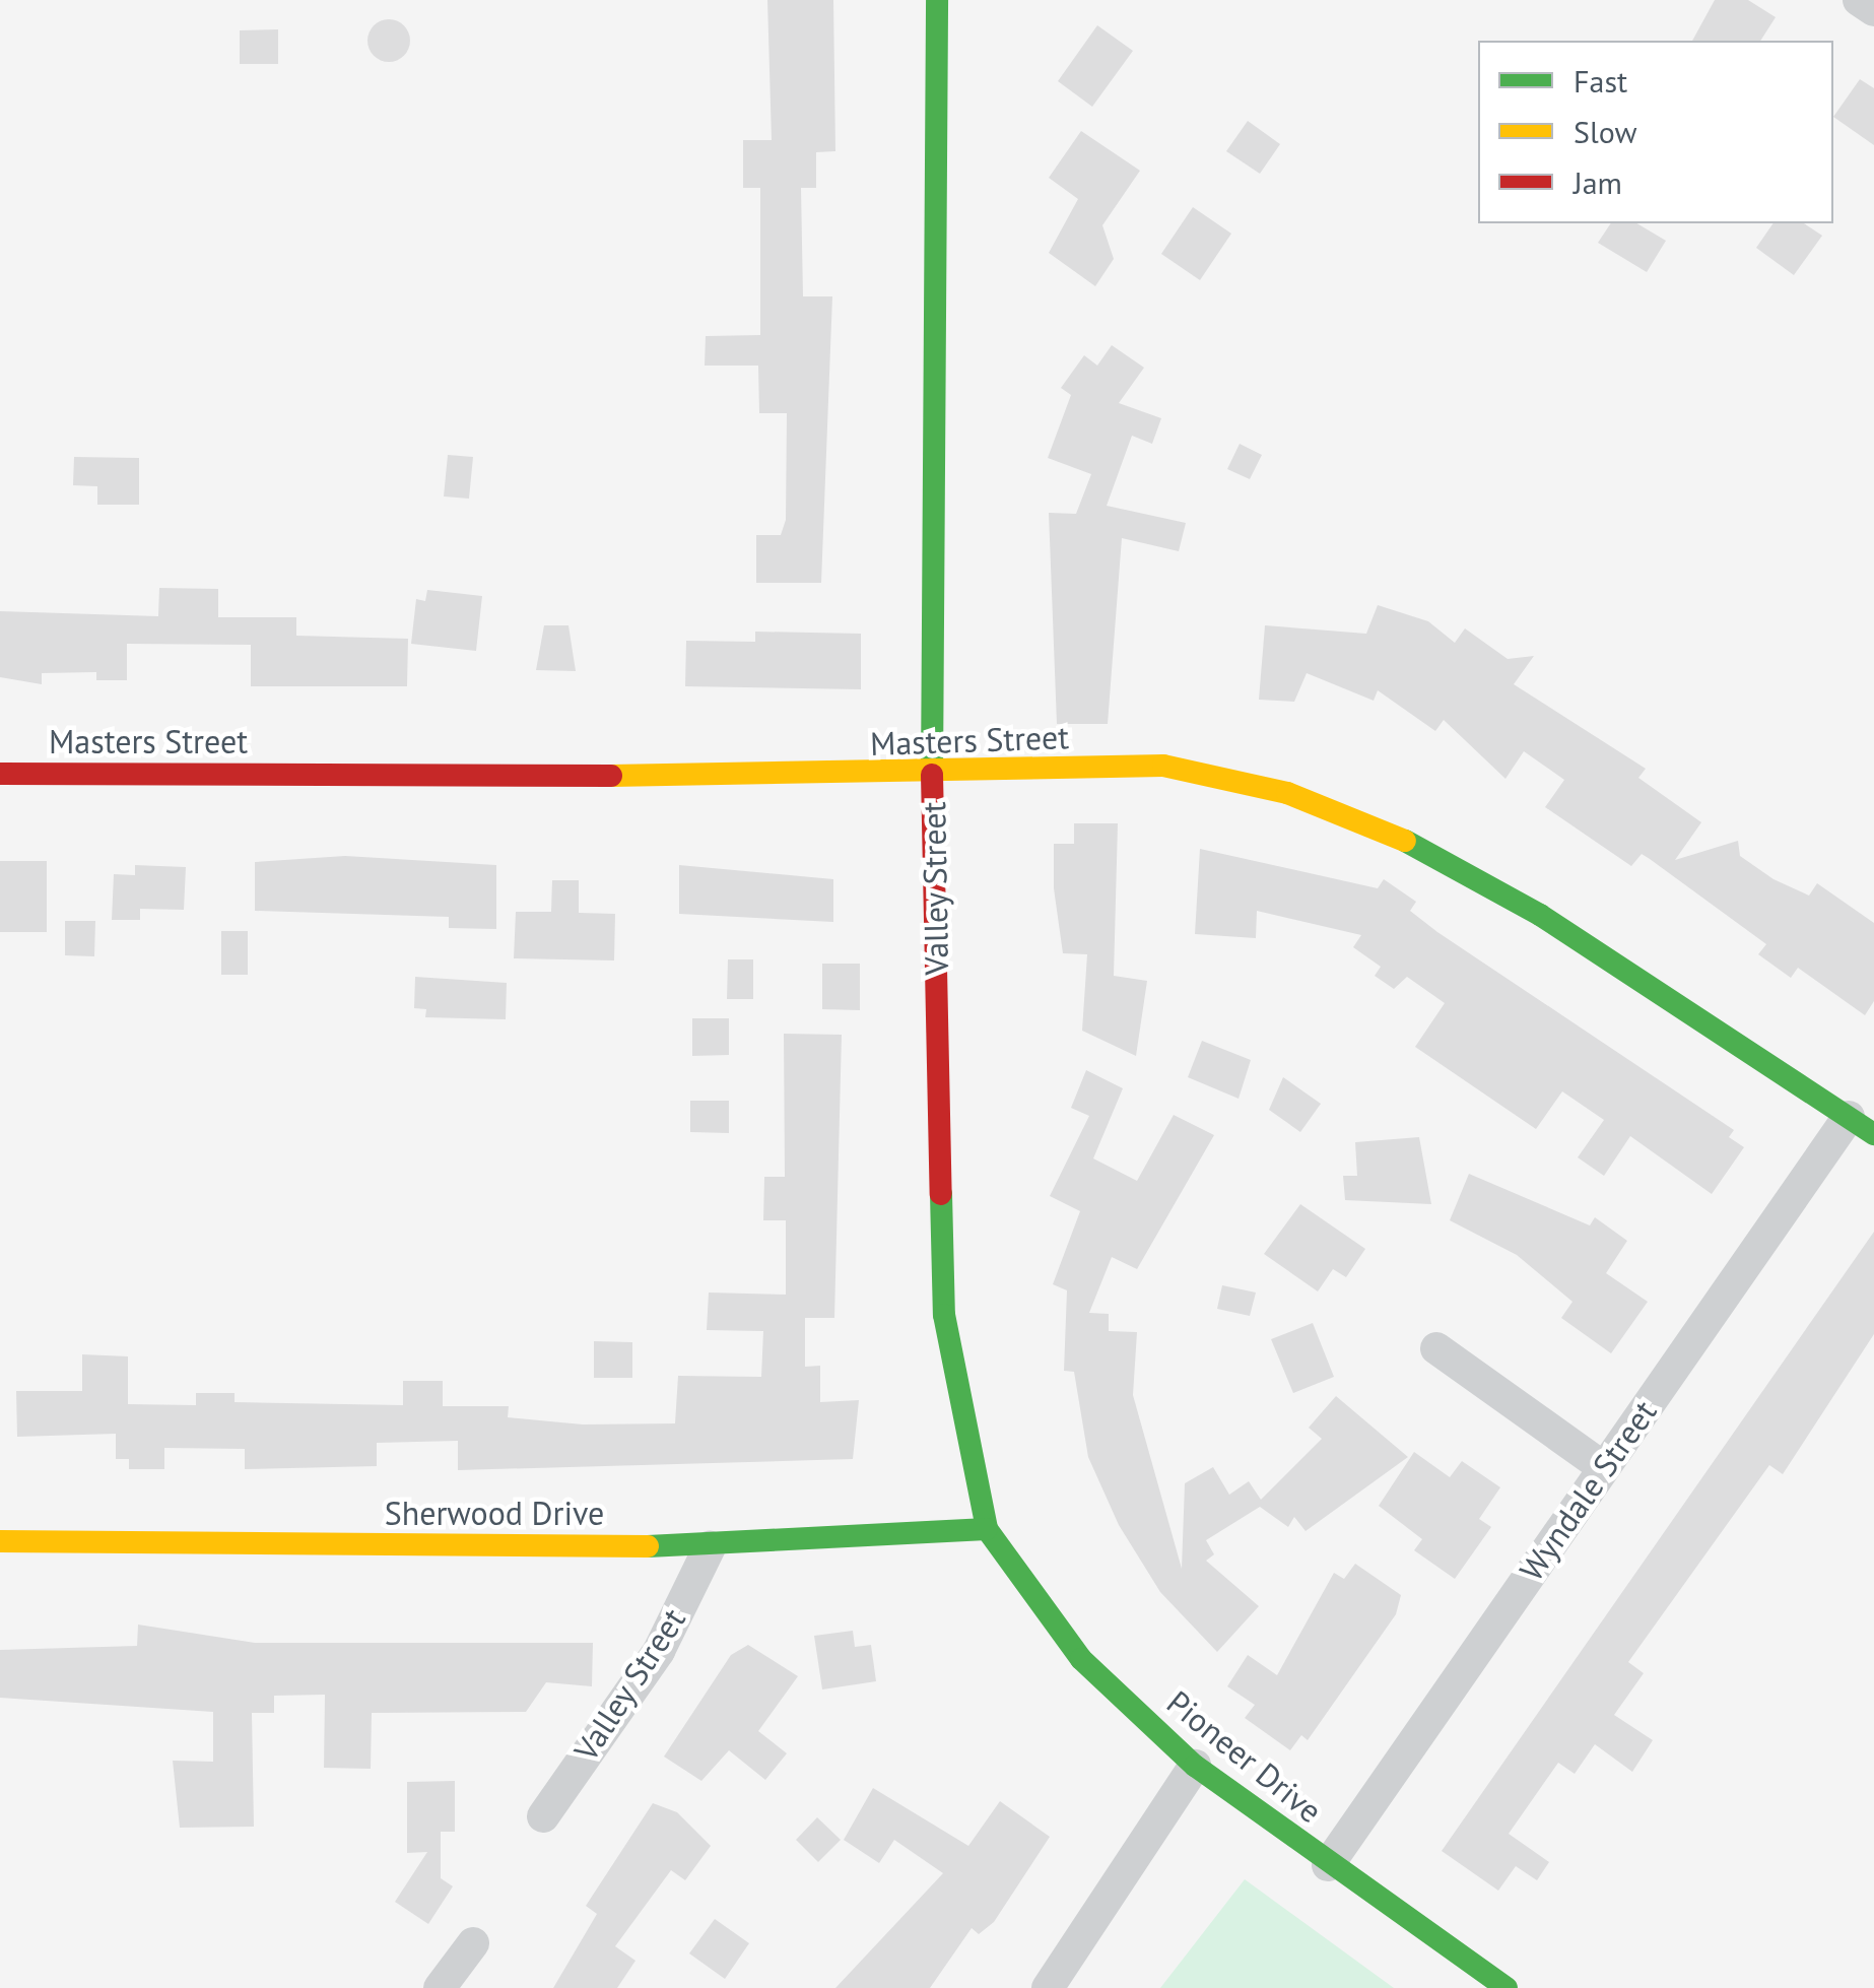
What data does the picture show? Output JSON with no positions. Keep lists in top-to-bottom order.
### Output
{
  "streets": {
    "street": [
      "Masters Street",
      "Valley Street",
      "Wyndale Street",
      "Sherwood Drive",
      "Pioneer Drive"
    ]
  },
  "crossings": [
    ["Masters Street", "Valley Street"],
    ["Masters Street", "Wyndale Street"],
    ["Valley Street", "Sherwood Drive"],
    ["Valley Street", "Pioneer Drive"],
    ["Wyndale Street", "Pioneer Drive"],
    ["Sherwood Drive", "Pioneer Drive"]
  ],
  "legend": ["Fast", "Slow", "Jam"]
}
